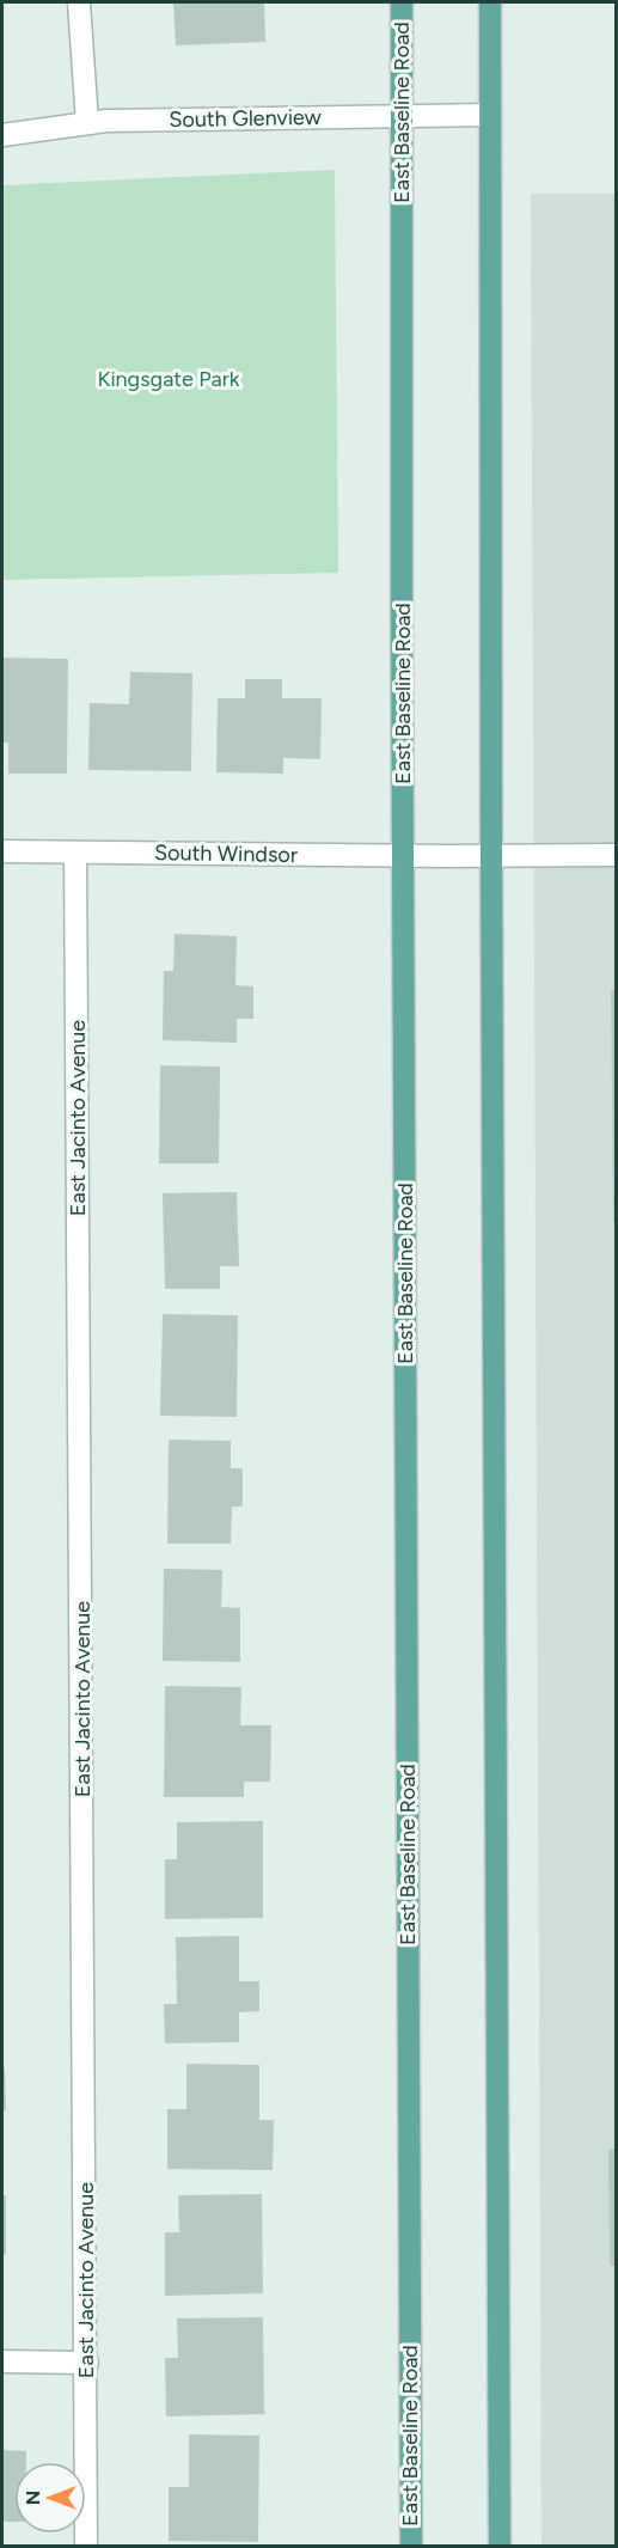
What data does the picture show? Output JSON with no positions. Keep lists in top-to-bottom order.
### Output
{
  "streets": {
    "main road": ["East Baseline Road"],
    "street": ["South Glenview", "South Windsor", "East Jacinto Avenue"]
  },
  "crossings": [
    ["East Baseline Road", "South Glenview"],
    ["East Baseline Road", "South Windsor"],
    ["South Windsor", "East Jacinto Avenue"]
  ],
  "parks": ["Kingsgate Park"],
  "north": "left"
}
